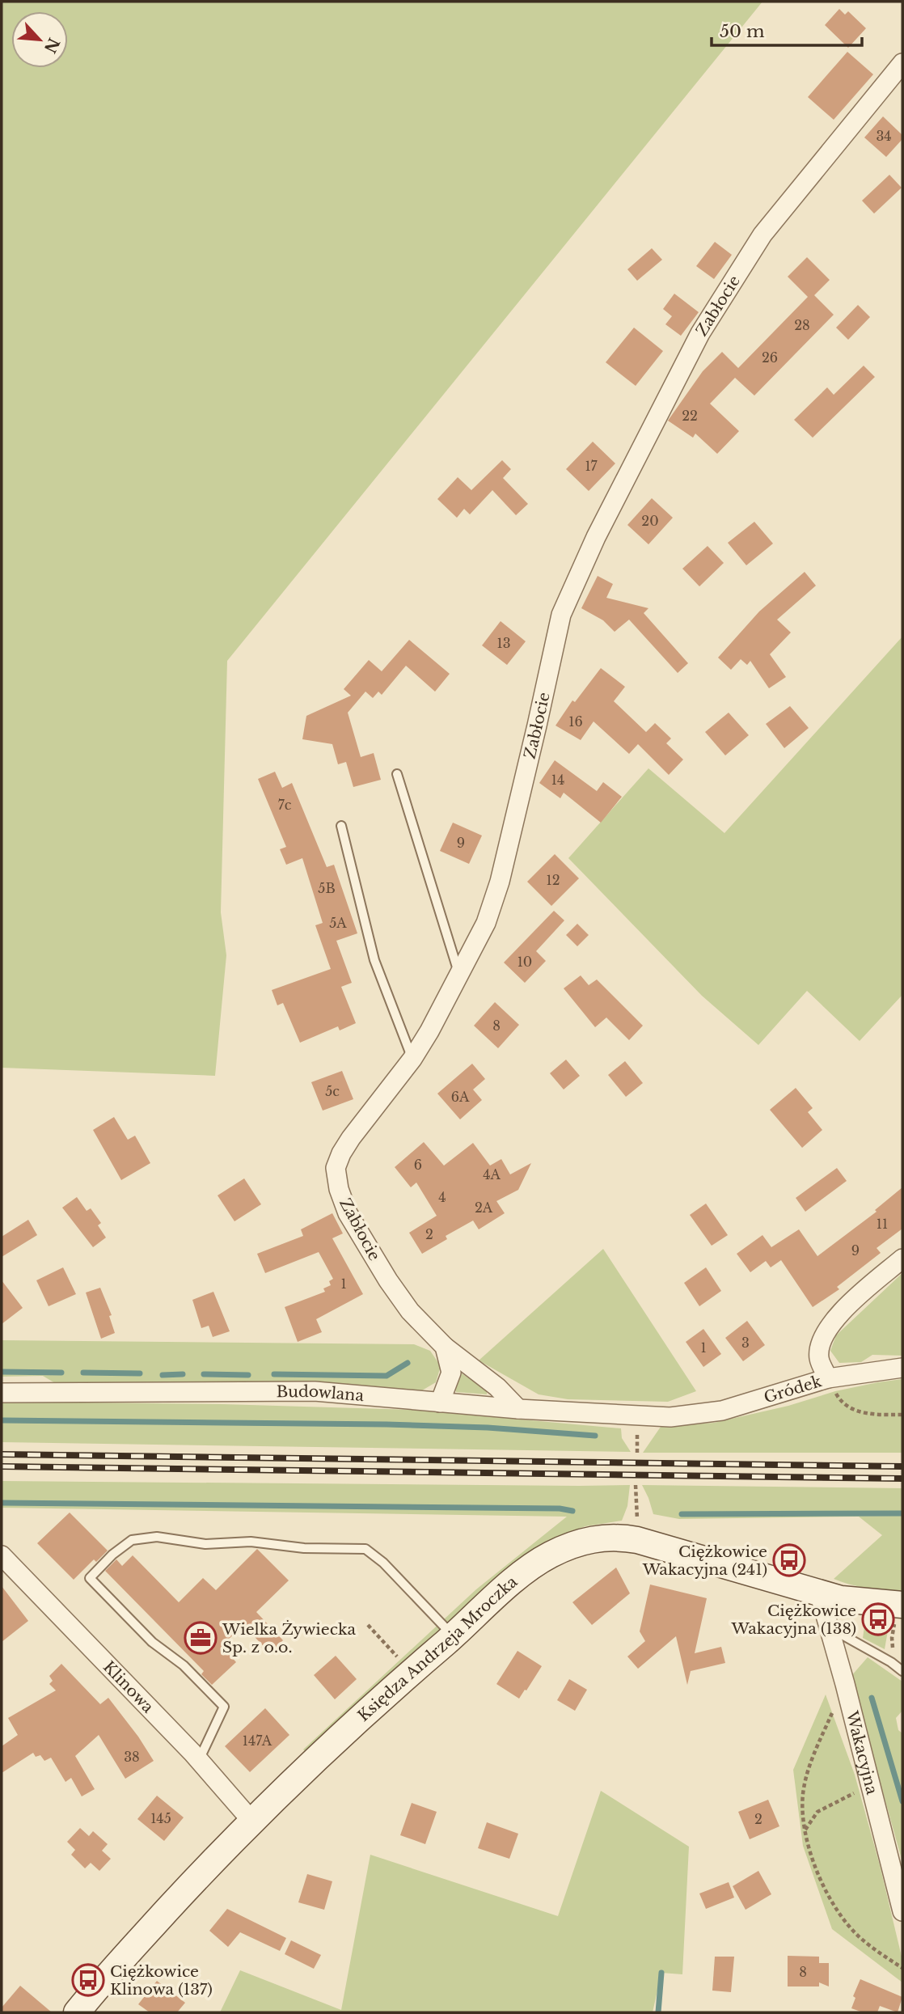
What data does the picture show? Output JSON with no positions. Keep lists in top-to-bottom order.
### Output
{
  "streets": {
    "street": [
      "Zabłocie",
      "Gródek",
      "Budowlana",
      "Księdza Andrzeja Mroczka",
      "Klinowa",
      "Wakacyjna"
    ]
  },
  "crossings": [
    ["Zabłocie", "Budowlana"],
    ["Gródek", "Budowlana"],
    ["Księdza Andrzeja Mroczka", "Klinowa"],
    ["Księdza Andrzeja Mroczka", "Wakacyjna"]
  ],
  "places": {
    "bus stop": ["Ciężkowice Wakacyjna (241)", "Ciężkowice Wakacyjna (138)", "Ciężkowice Klinowa (137)"],
    "office": ["Wielka Żywiecka Sp. z o.o."]
  },
  "house_numbers": [
    "34",
    "28",
    "26",
    "22",
    "17",
    "20",
    "13",
    "16",
    "14",
    "7c",
    "9",
    "12",
    "5B",
    "5A",
    "10",
    "8",
    "5c",
    "6A",
    "6",
    "4A",
    "4",
    "2A",
    "11",
    "2",
    "9",
    "1",
    "3",
    "1",
    "147A",
    "38",
    "145",
    "2",
    "8"
  ],
  "scale_bar": "50 m",
  "north": "bottom right"
}
